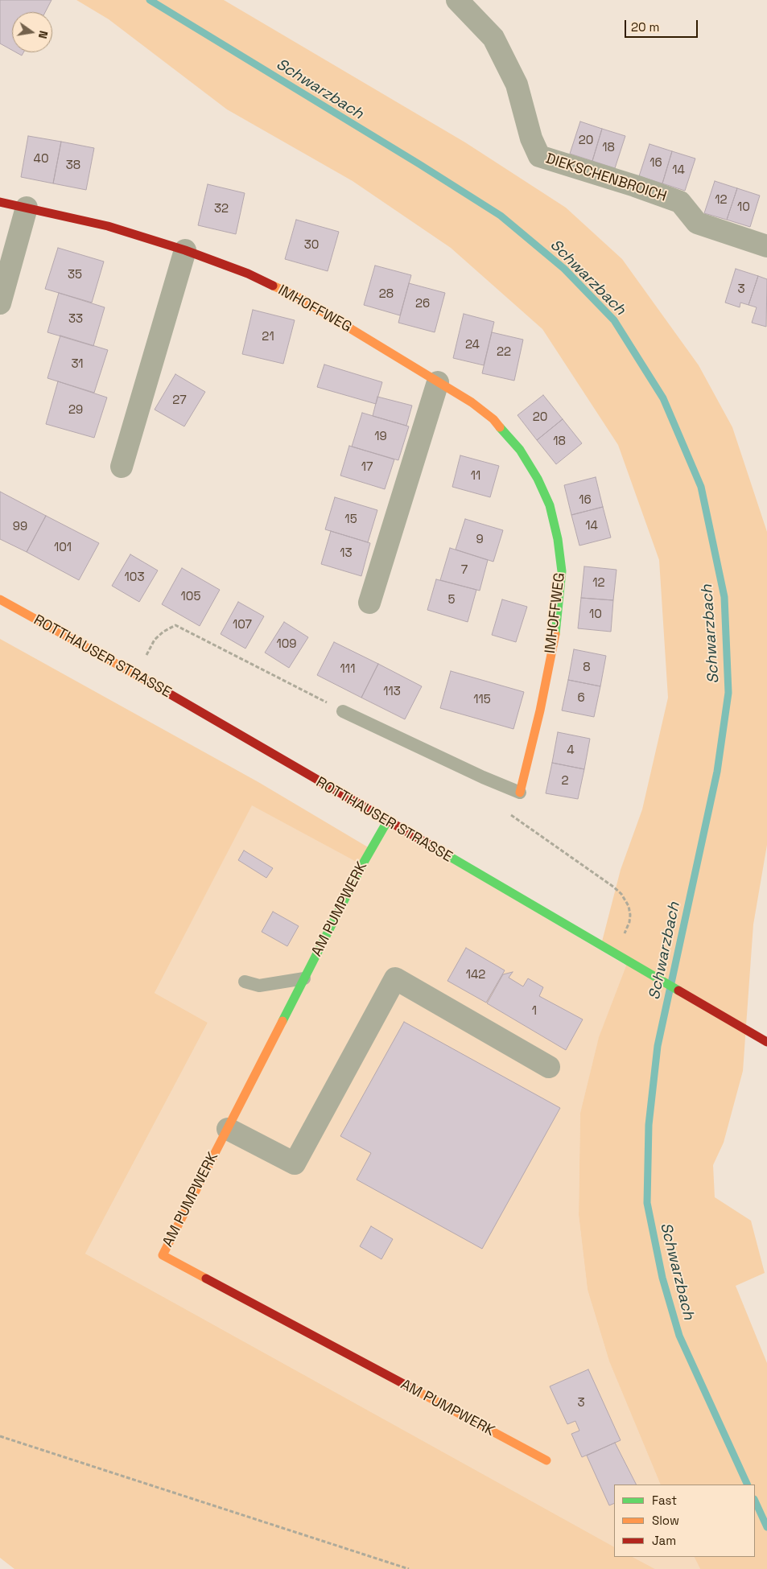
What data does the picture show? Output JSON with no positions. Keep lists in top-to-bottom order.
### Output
{
  "streets": {
    "street": [
      "DIEKSCHENBROICH",
      "IMHOFFWEG",
      "ROTTHAUSER STRASSE",
      "AM PUMPWERK"
    ]
  },
  "crossings": [
    ["ROTTHAUSER STRASSE", "AM PUMPWERK"]
  ],
  "water": ["Schwarzbach"],
  "house_numbers": [
    "20",
    "18",
    "40",
    "16",
    "38",
    "14",
    "12",
    "10",
    "32",
    "30",
    "35",
    "3",
    "28",
    "26",
    "33",
    "21",
    "24",
    "22",
    "31",
    "27",
    "29",
    "20",
    "19",
    "18",
    "17",
    "11",
    "16",
    "15",
    "14",
    "99",
    "9",
    "101",
    "13",
    "7",
    "103",
    "12",
    "105",
    "5",
    "10",
    "107",
    "109",
    "8",
    "111",
    "113",
    "6",
    "115",
    "4",
    "2",
    "142",
    "1",
    "3"
  ],
  "legend": ["Fast", "Slow", "Jam"],
  "scale_bar": "20 m",
  "north": "right"
}
